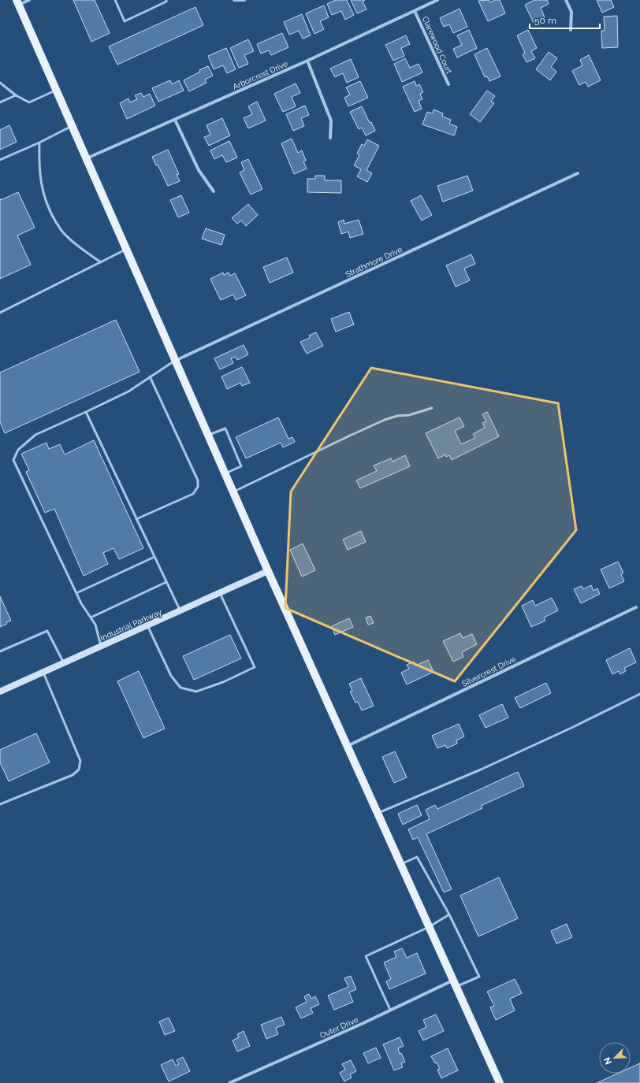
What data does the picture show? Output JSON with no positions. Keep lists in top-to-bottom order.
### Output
{
  "streets": {
    "street": [
      "Clarewood Court",
      "Arborcrest Drive",
      "Strathmore Drive",
      "Industrial Parkway",
      "Silvercrest Drive",
      "Outer Drive"
    ]
  },
  "crossings": [
    ["Clarewood Court", "Arborcrest Drive"]
  ],
  "scale_bar": "50 m",
  "north": "bottom left"
}
